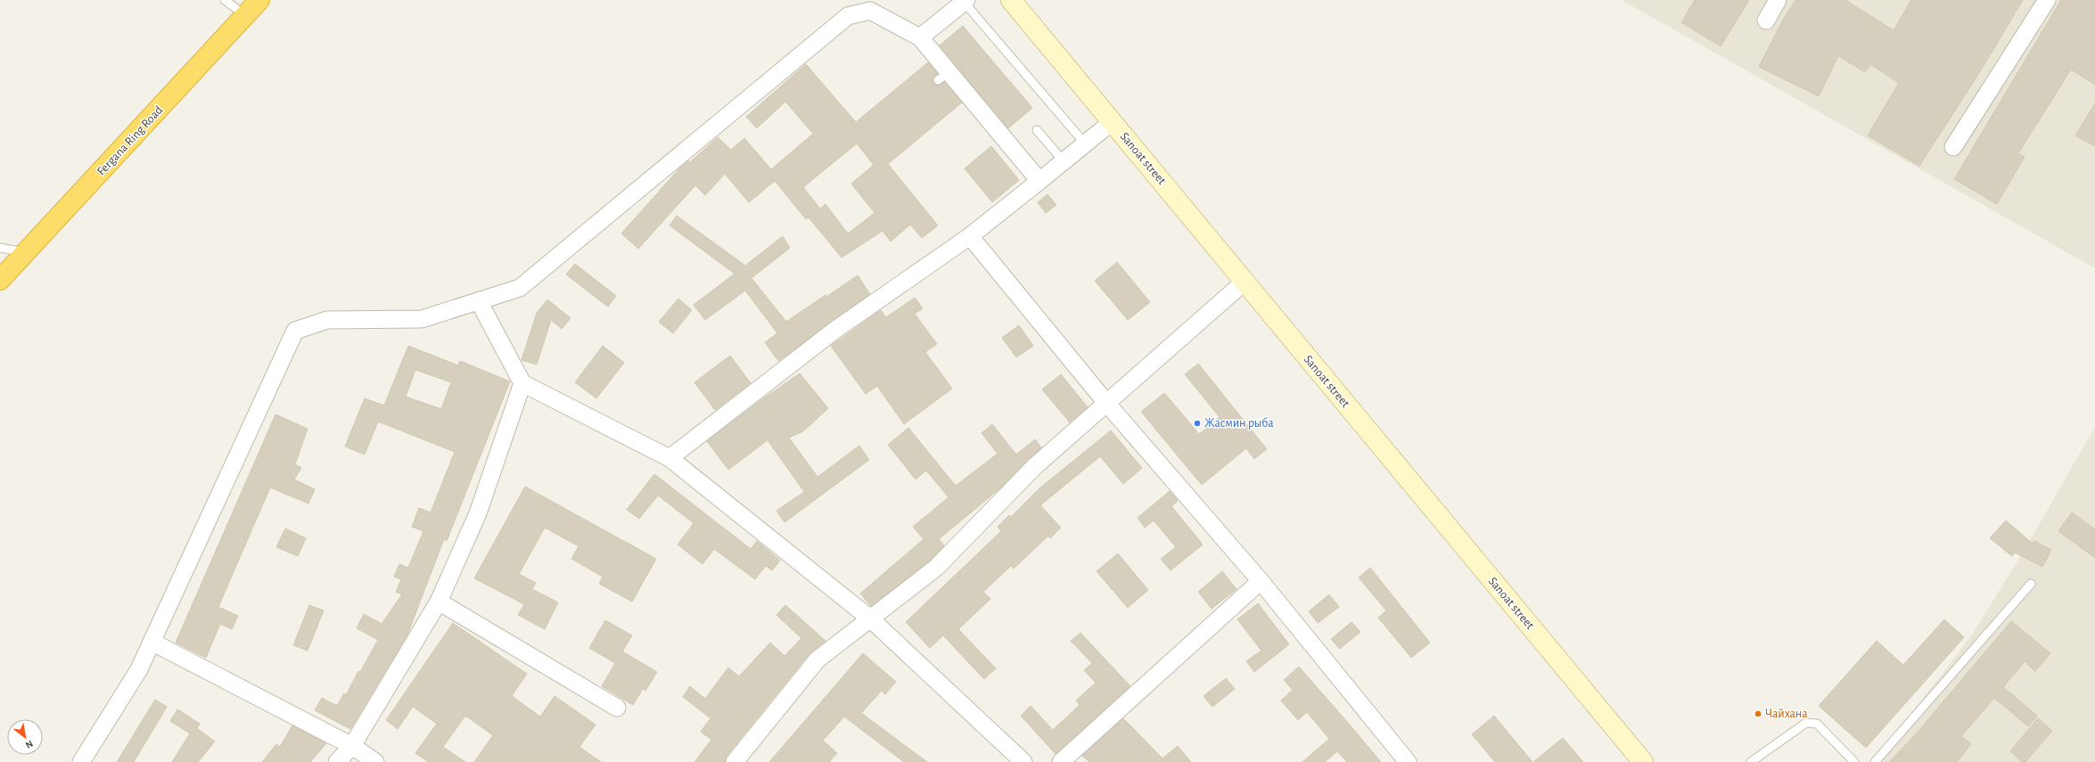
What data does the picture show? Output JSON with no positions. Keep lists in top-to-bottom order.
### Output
{
  "streets": {
    "highway": ["Fergana Ring Road"],
    "main road": ["Sanoat street"]
  },
  "places": ["Жасмин рыба", "Чайхана"],
  "north": "bottom right"
}
